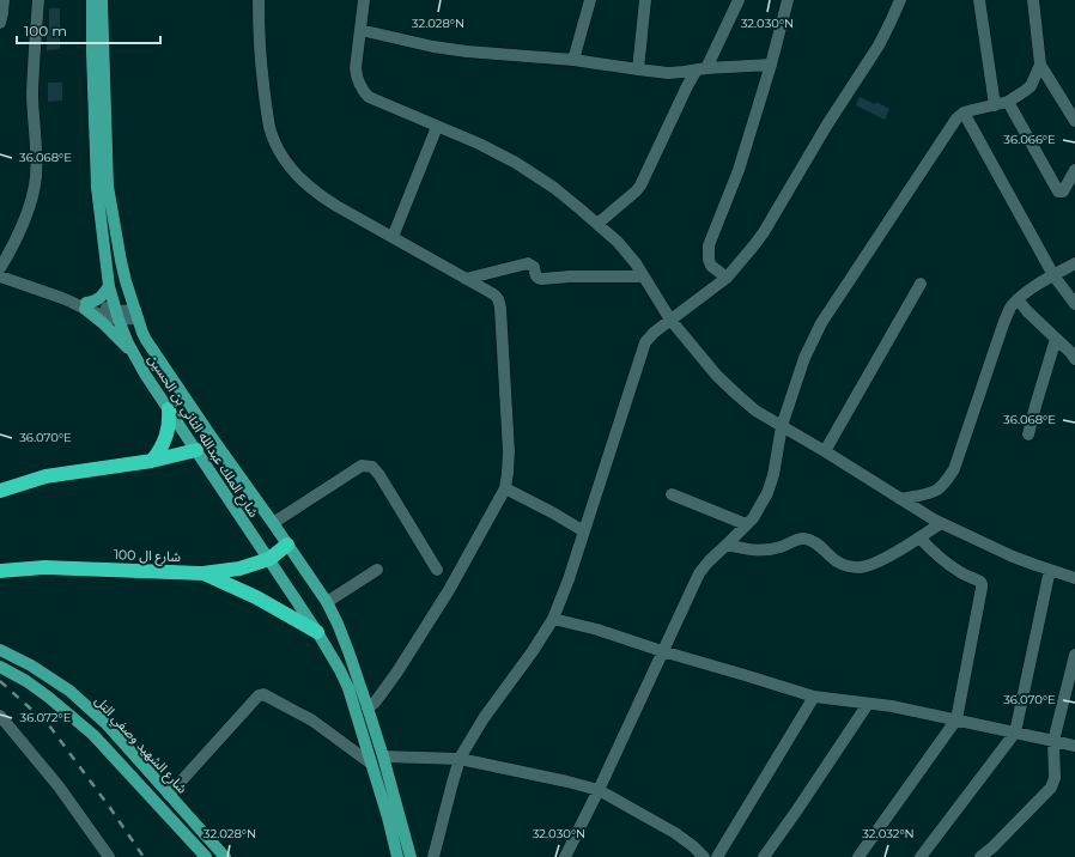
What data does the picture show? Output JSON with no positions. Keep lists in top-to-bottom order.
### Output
{
  "streets": {
    "highway": ["شارع ال 100"],
    "main road": ["شارع الملك عبدالله الثاني بن الحسين", "شارع الشهيد وصفي التل"]
  },
  "crossings": [
    ["شارع الملك عبدالله الثاني بن الحسين", "شارع ال 100"]
  ],
  "scale_bar": "100 m",
  "coordinates": [
    "32.028°N",
    "32.030°N",
    "36.066°E",
    "36.068°E",
    "36.070°E",
    "36.072°E",
    "32.032°N"
  ]
}
